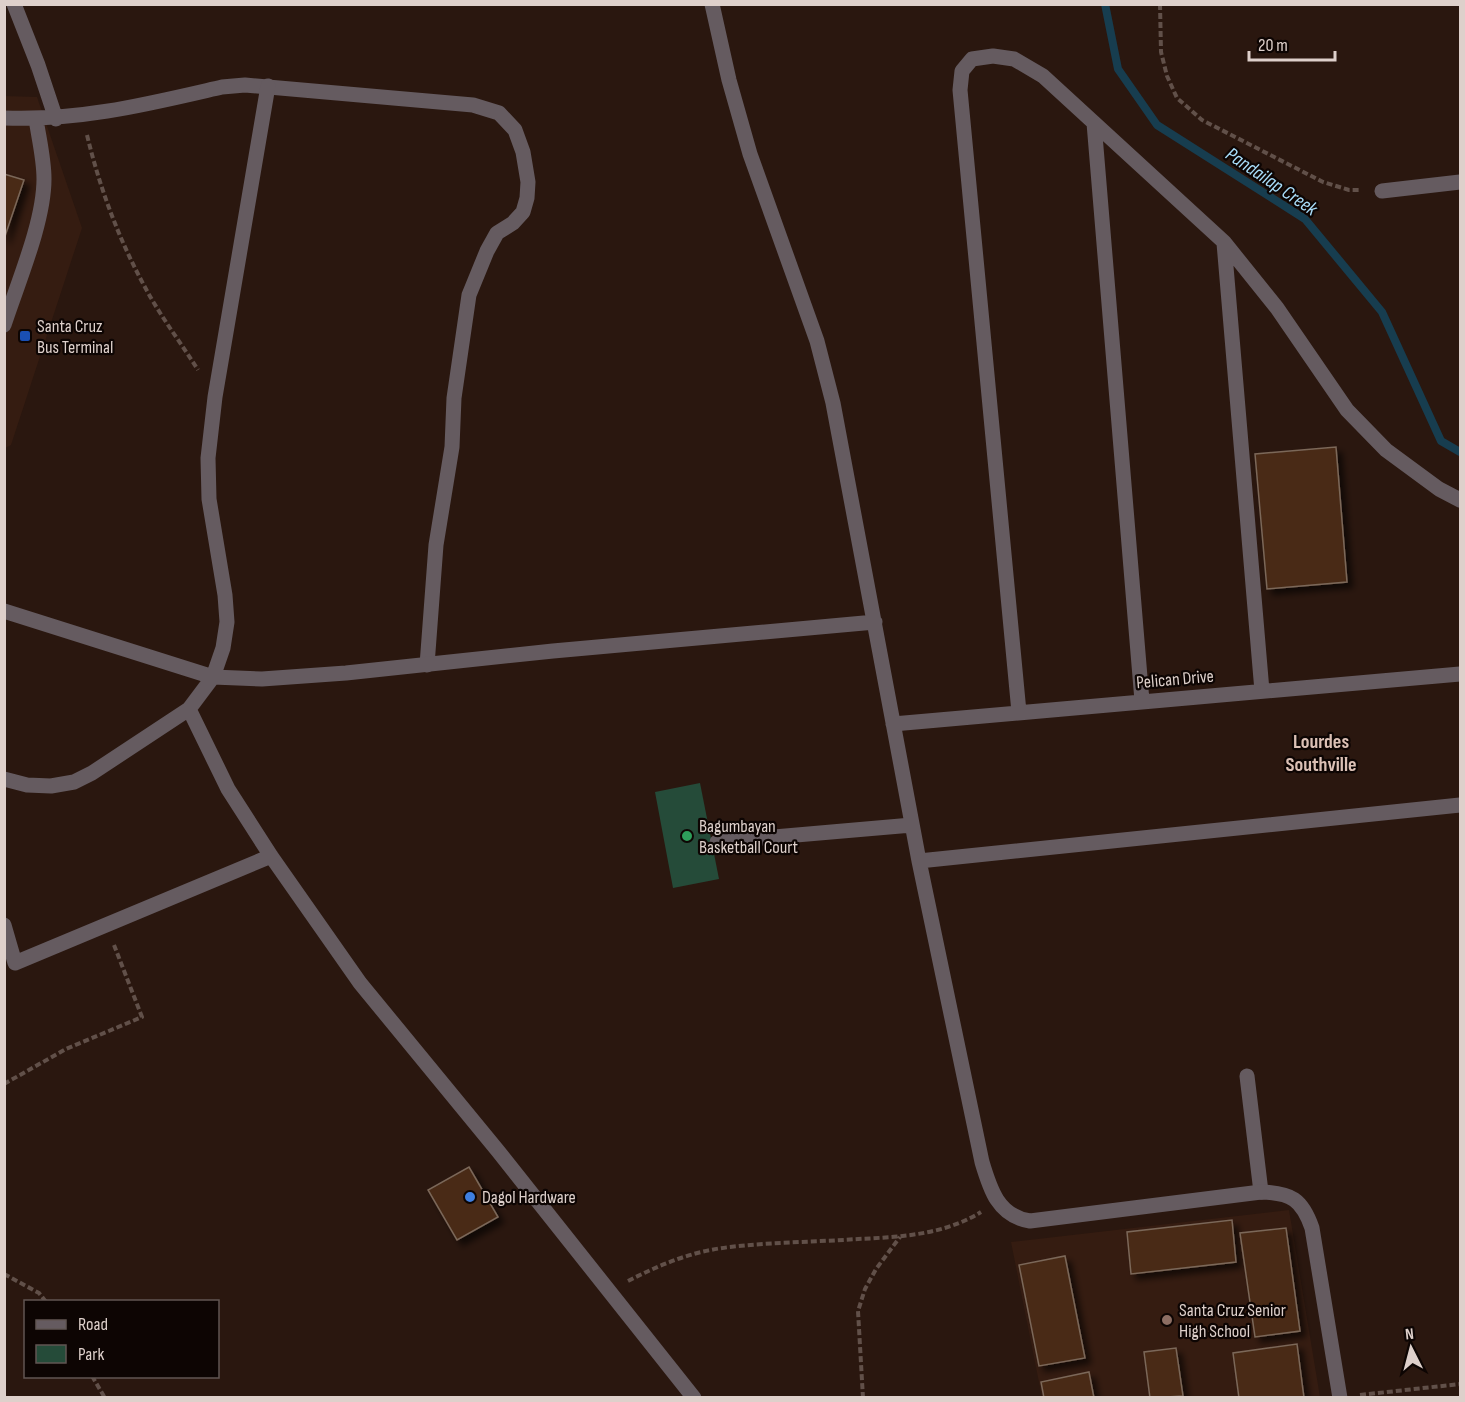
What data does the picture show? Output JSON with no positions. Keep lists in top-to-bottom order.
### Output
{
  "streets": {
    "street": ["Pelican Drive"]
  },
  "districts": ["Lourdes Southville"],
  "water": ["Pandailap Creek"],
  "places": {
    "transit": ["Santa Cruz Bus Terminal"],
    "other": ["Bagumbayan Basketball Court", "Dagol Hardware", "Santa Cruz Senior High School"]
  },
  "legend": ["Road", "Park"],
  "scale_bar": "20 m",
  "north": "top"
}
